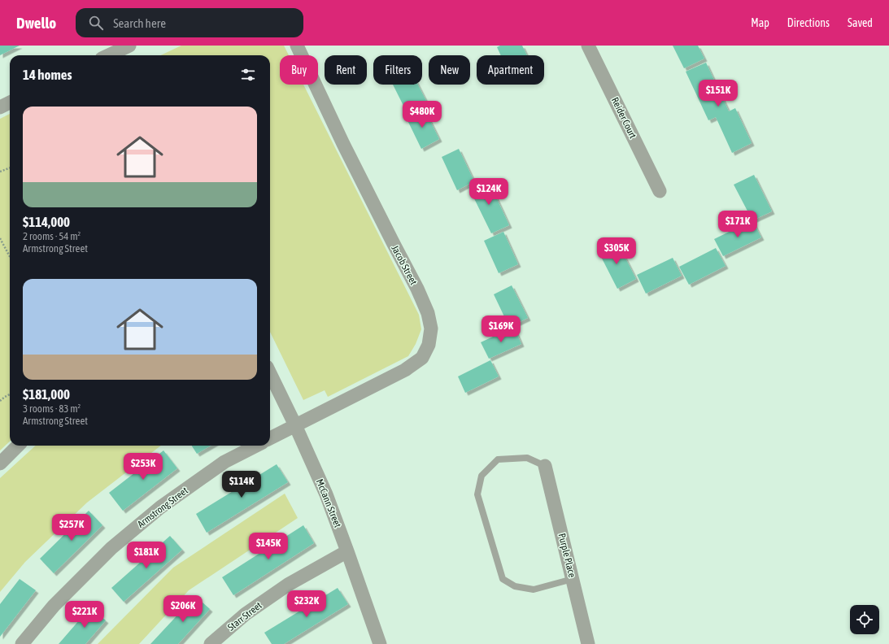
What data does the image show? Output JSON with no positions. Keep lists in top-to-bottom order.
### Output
{
  "streets": {
    "street": [
      "Reider Court",
      "Jacob Street",
      "McCann Street",
      "Armstrong Street",
      "Purple Place",
      "Starr Street"
    ]
  },
  "crossings": [
    ["Jacob Street", "McCann Street"],
    ["McCann Street", "Starr Street"]
  ],
  "page": {
    "header": "Dwello",
    "search": "Search here",
    "nav": ["Map", "Directions", "Saved"],
    "chip": [
      "Buy",
      "Rent",
      "Filters",
      "New",
      "Apartment"
    ],
    "heading": "14 homes",
    "price": [
      "$151K",
      "$480K",
      "$124K",
      "$171K",
      "$305K",
      "$169K",
      "$253K",
      "$114K",
      "$257K",
      "$145K",
      "$181K",
      "$232K",
      "$206K",
      "$221K"
    ],
    "list": [
      {
        "name": "$114,000",
        "note": "2 rooms · 54 m² · Armstrong Street"
      },
      {
        "name": "$181,000",
        "note": "3 rooms · 83 m² · Armstrong Street"
      }
    ]
  }
}
